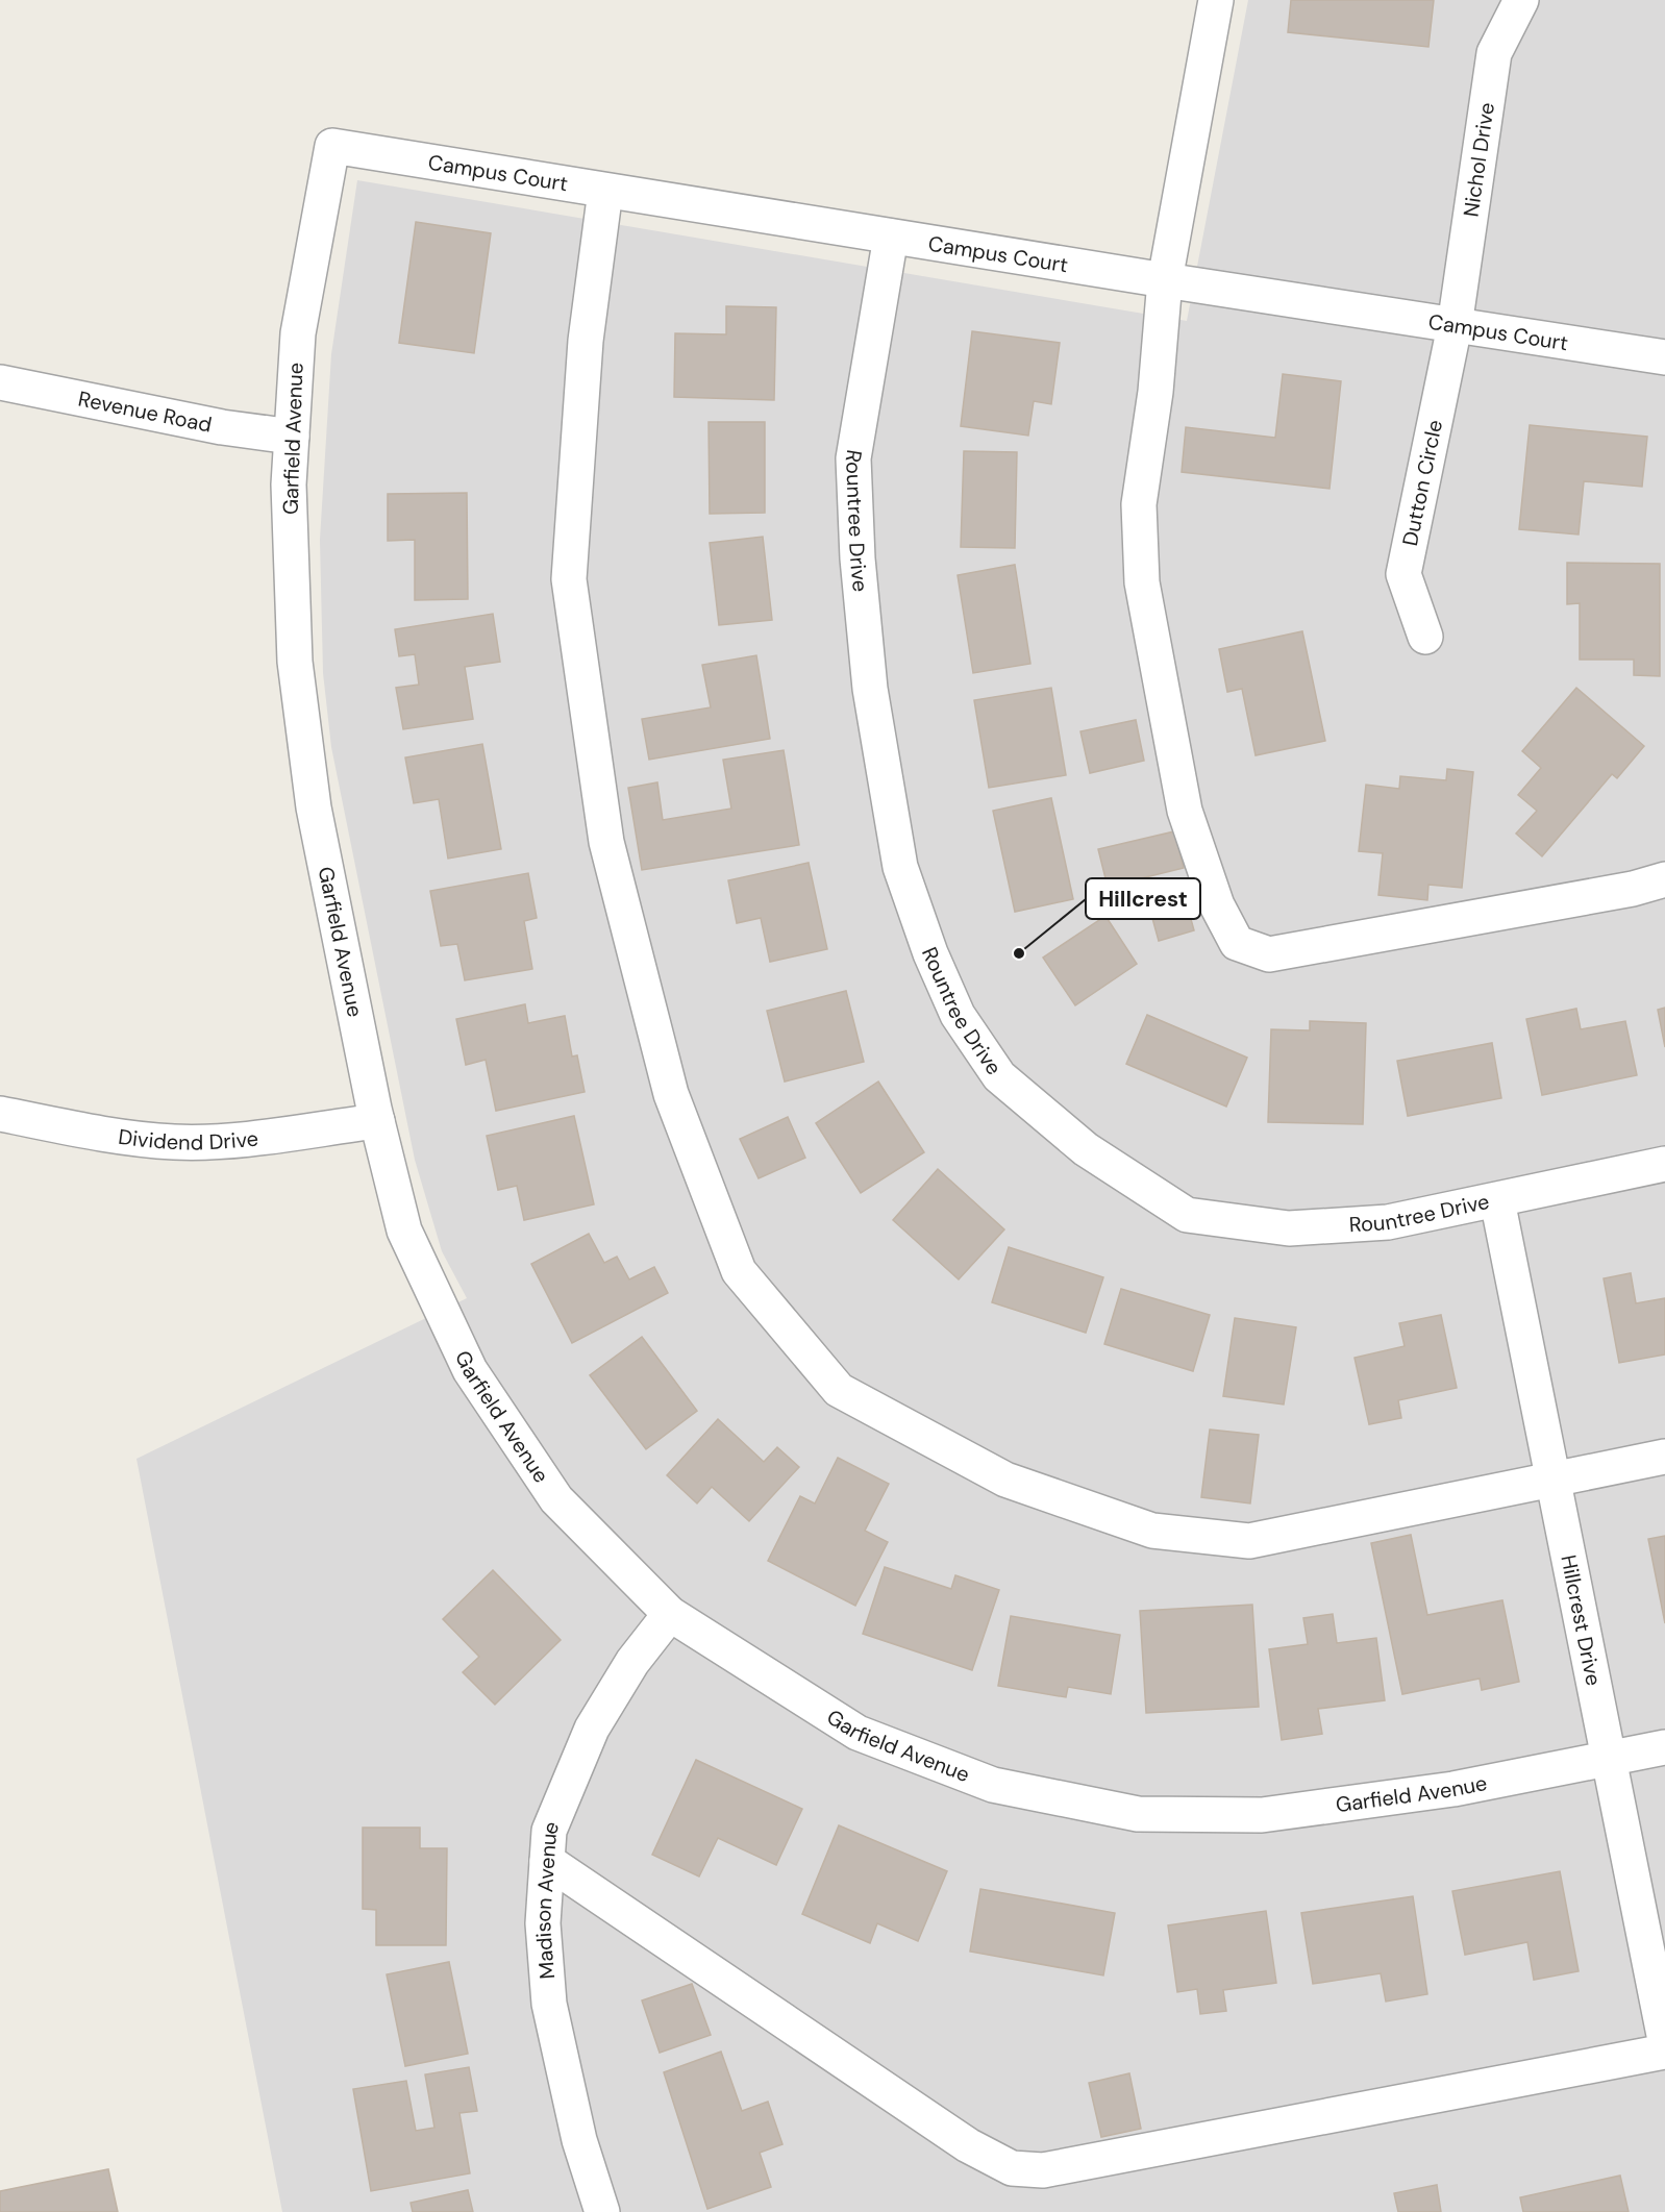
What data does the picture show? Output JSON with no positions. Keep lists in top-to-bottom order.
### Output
{
  "streets": {
    "street": [
      "Nichol Drive",
      "Campus Court",
      "Revenue Road",
      "Garfield Avenue",
      "Dutton Circle",
      "Rountree Drive",
      "Dividend Drive",
      "Hillcrest Drive",
      "Madison Avenue"
    ]
  },
  "crossings": [
    ["Nichol Drive", "Campus Court"],
    ["Nichol Drive", "Dutton Circle"],
    ["Campus Court", "Garfield Avenue"],
    ["Campus Court", "Dutton Circle"],
    ["Campus Court", "Rountree Drive"],
    ["Revenue Road", "Garfield Avenue"],
    ["Garfield Avenue", "Dividend Drive"],
    ["Garfield Avenue", "Hillcrest Drive"],
    ["Garfield Avenue", "Madison Avenue"],
    ["Rountree Drive", "Hillcrest Drive"]
  ],
  "places": ["Hillcrest"]
}
